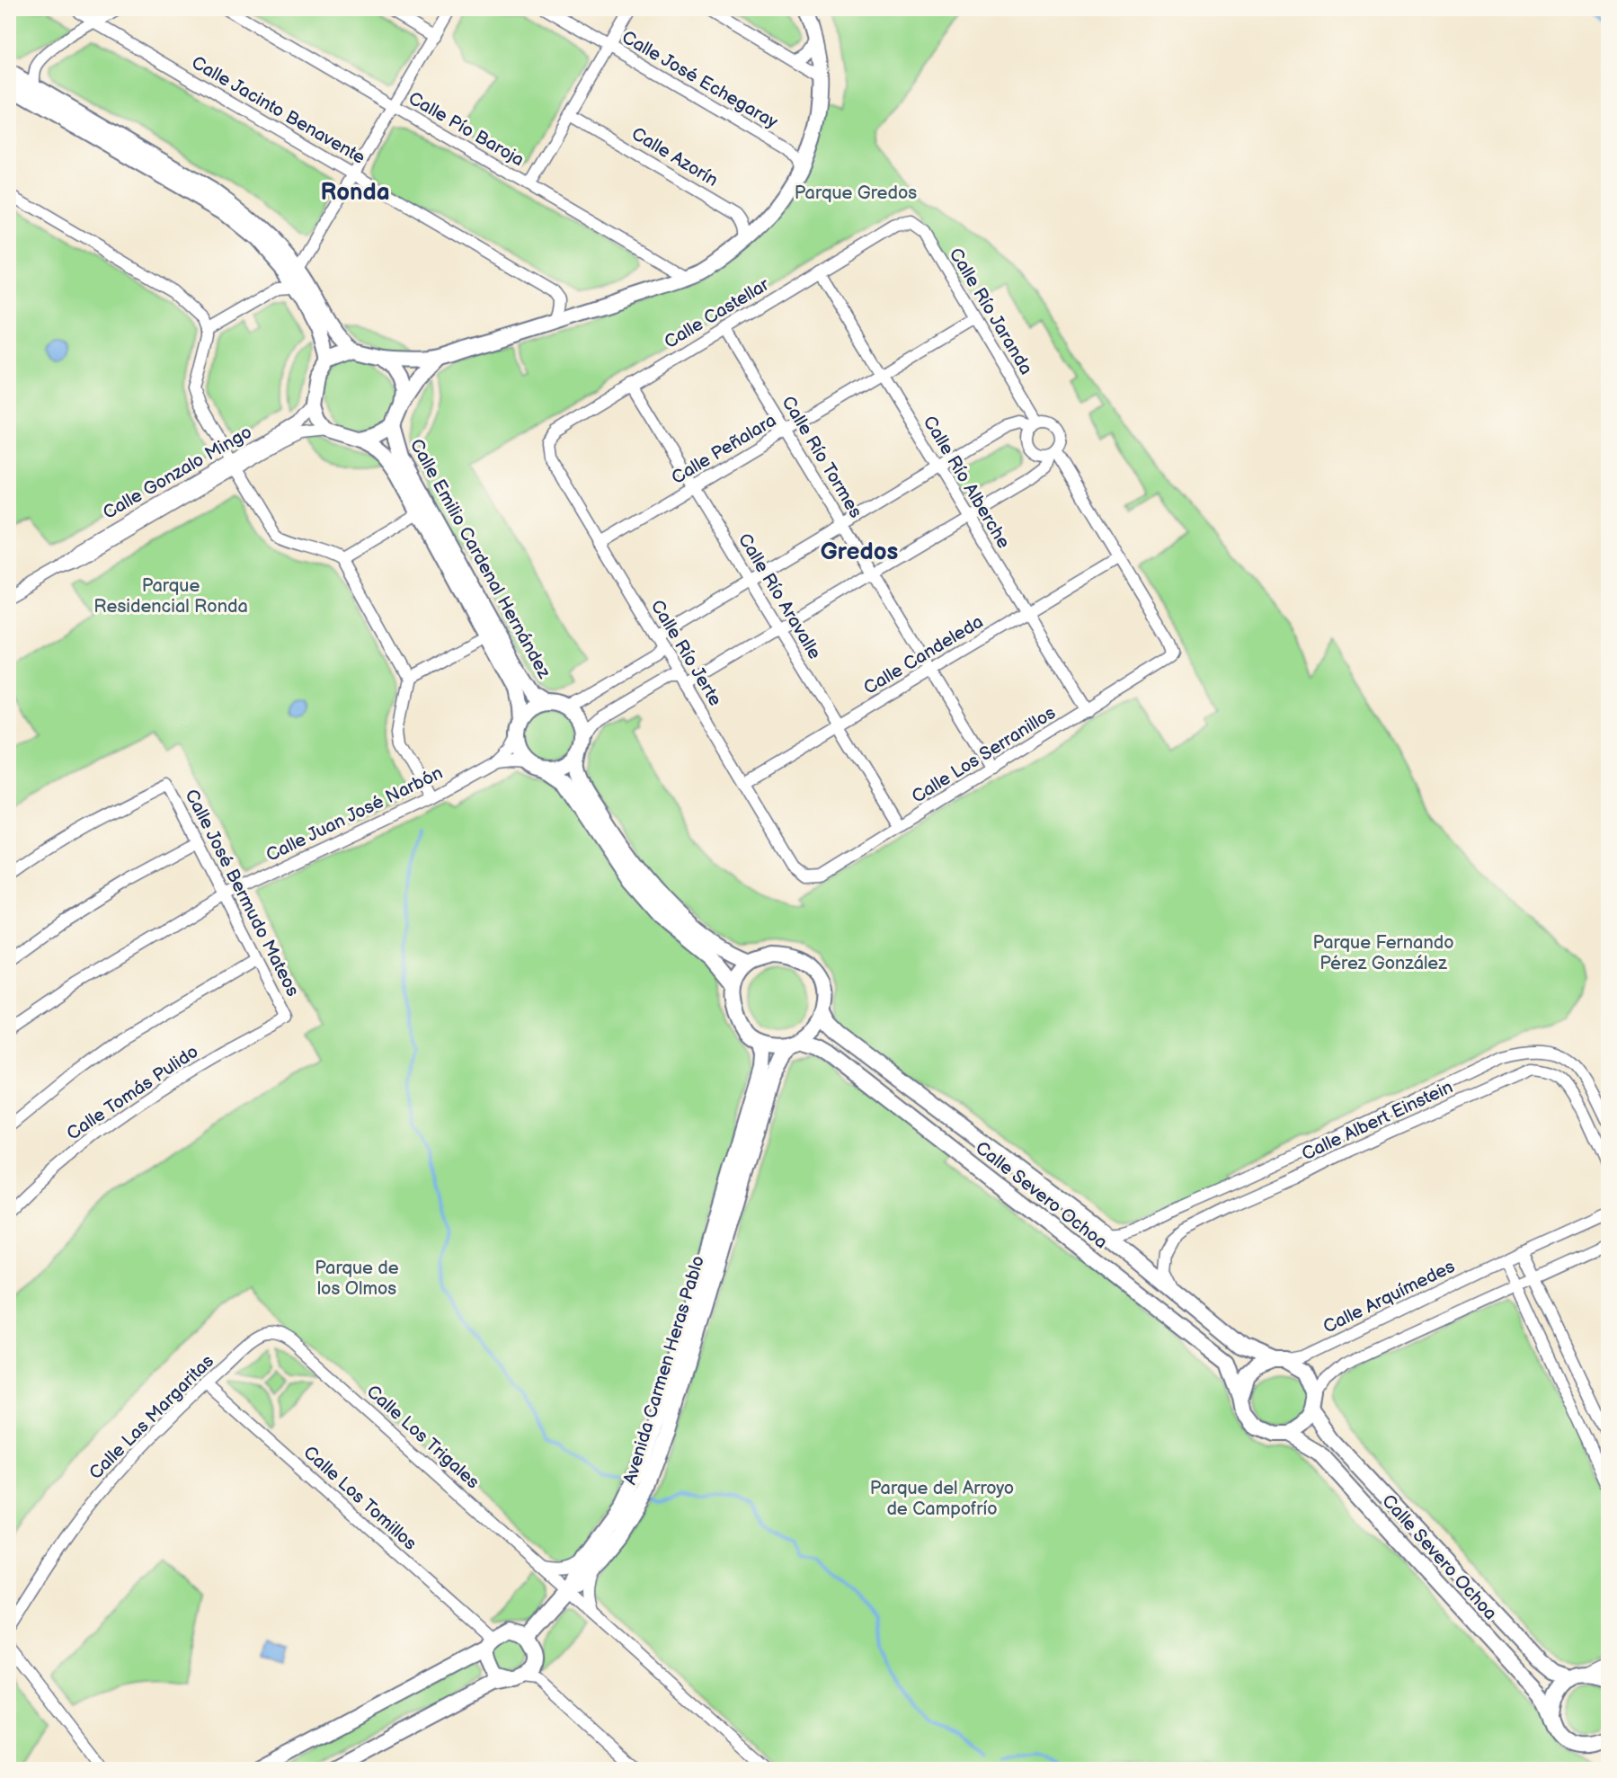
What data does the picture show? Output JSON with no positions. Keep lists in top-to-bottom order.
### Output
{
  "streets": {
    "main road": ["Calle Emilio Cardenal Hernández", "Calle Severo Ochoa", "Avenida Carmen Heras Pablo"],
    "street": [
      "Calle José Echegaray",
      "Calle Jacinto Benavente",
      "Calle Pío Baroja",
      "Calle Azorín",
      "Calle Río Jaranda",
      "Calle Castellar",
      "Calle Peñalara",
      "Calle Río Tormes",
      "Calle Gonzalo Mingo",
      "Calle Río Alberche",
      "Calle Río Aravalle",
      "Calle Río Jerte",
      "Calle Candeleda",
      "Calle Los Serranillos",
      "Calle Juan José Narbón",
      "Calle José Bermudo Mateos",
      "Calle Tomás Pulido",
      "Calle Albert Einstein",
      "Calle Arquímedes",
      "Calle Las Margaritas",
      "Calle Los Trigales",
      "Calle Los Tomillos"
    ]
  },
  "crossings": [
    ["Calle Río Jaranda", "Calle Castellar"],
    ["Calle Río Jaranda", "Calle Peñalara"],
    ["Calle Castellar", "Calle Río Tormes"],
    ["Calle Castellar", "Calle Río Alberche"],
    ["Calle Castellar", "Calle Río Aravalle"],
    ["Calle Castellar", "Calle Río Jerte"],
    ["Calle Peñalara", "Calle Río Tormes"],
    ["Calle Peñalara", "Calle Río Alberche"],
    ["Calle Peñalara", "Calle Río Aravalle"],
    ["Calle Peñalara", "Calle Río Jerte"],
    ["Calle Río Tormes", "Calle Candeleda"],
    ["Calle Río Tormes", "Calle Los Serranillos"],
    ["Calle Gonzalo Mingo", "Calle Emilio Cardenal Hernández"],
    ["Calle Río Alberche", "Calle Candeleda"],
    ["Calle Río Alberche", "Calle Los Serranillos"],
    ["Calle Emilio Cardenal Hernández", "Calle Juan José Narbón"],
    ["Calle Río Aravalle", "Calle Candeleda"],
    ["Calle Río Aravalle", "Calle Los Serranillos"],
    ["Calle Río Jerte", "Calle Candeleda"],
    ["Calle Río Jerte", "Calle Los Serranillos"],
    ["Calle Candeleda", "Calle Los Serranillos"],
    ["Calle Juan José Narbón", "Calle José Bermudo Mateos"],
    ["Calle José Bermudo Mateos", "Calle Tomás Pulido"],
    ["Calle Albert Einstein", "Calle Severo Ochoa"],
    ["Calle Severo Ochoa", "Calle Arquímedes"],
    ["Calle Severo Ochoa", "Avenida Carmen Heras Pablo"],
    ["Avenida Carmen Heras Pablo", "Calle Los Trigales"],
    ["Avenida Carmen Heras Pablo", "Calle Los Tomillos"],
    ["Calle Las Margaritas", "Calle Los Trigales"],
    ["Calle Las Margaritas", "Calle Los Tomillos"]
  ],
  "districts": ["Ronda", "Gredos"],
  "parks": [
    "Parque Gredos",
    "Parque Residencial Ronda",
    "Parque Fernando Pérez González",
    "Parque de los Olmos",
    "Parque del Arroyo de Campofrío"
  ]
}
